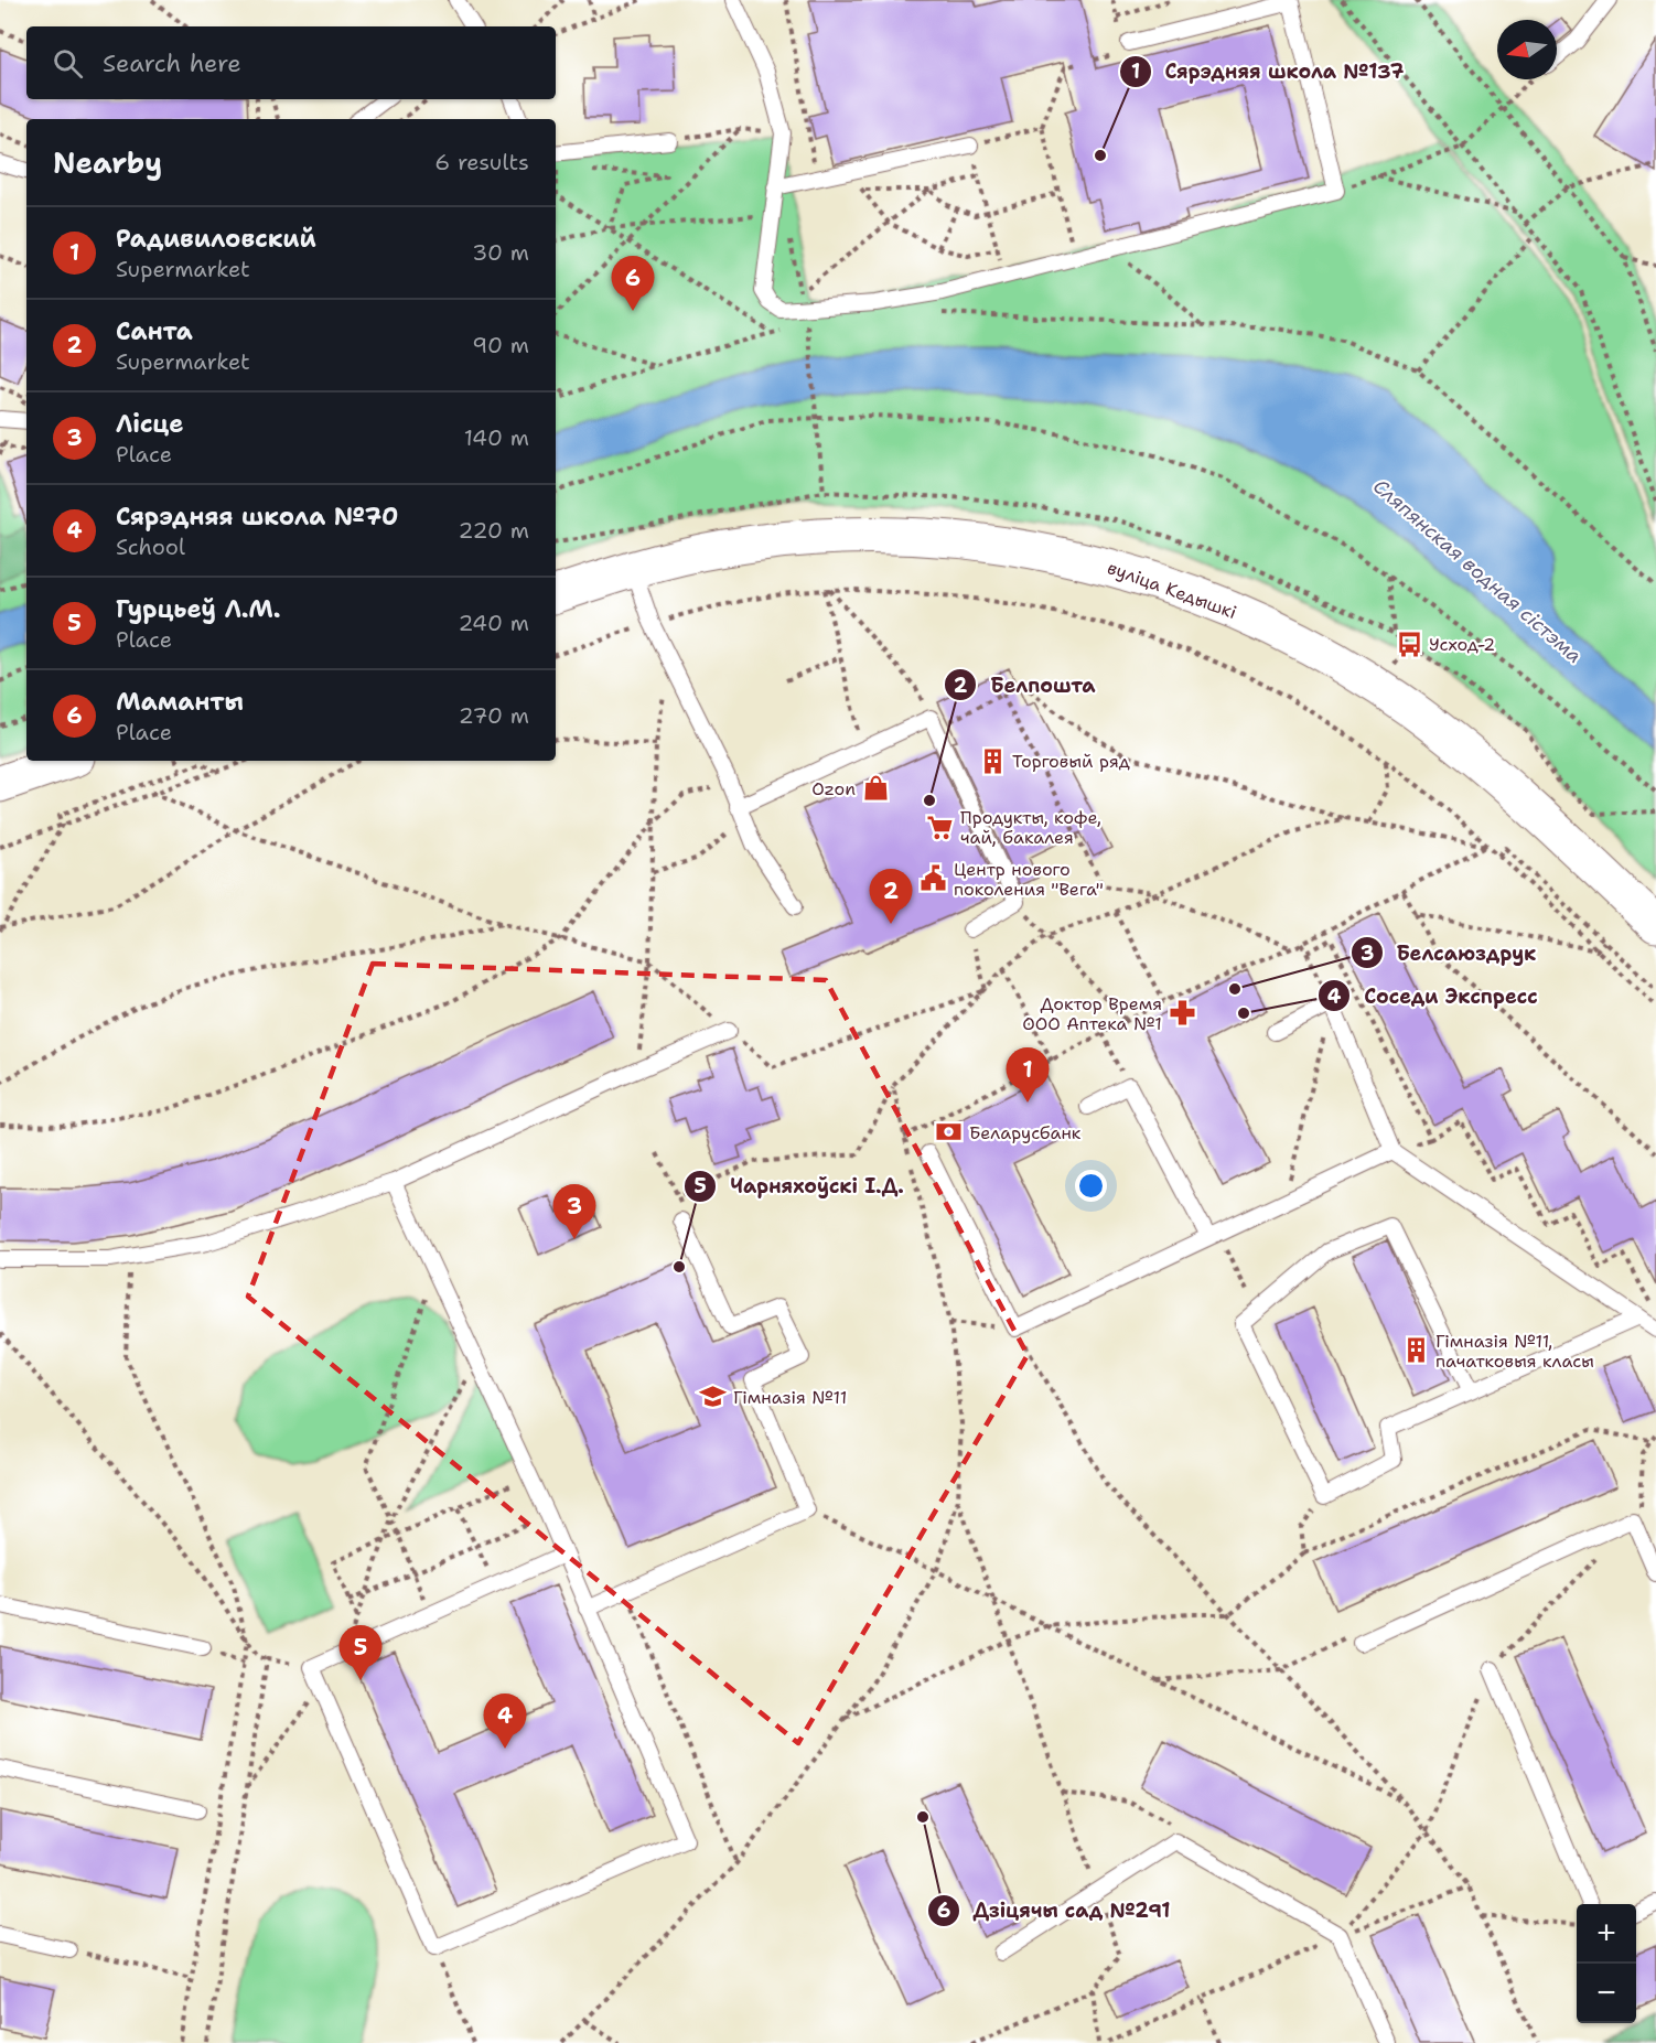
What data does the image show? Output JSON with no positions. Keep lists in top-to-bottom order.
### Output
{
  "streets": {
    "street": ["вуліца Кедышкі"]
  },
  "water": ["Сляпянская водная сістэма"],
  "places": {
    "other": [
      "Сярэдняя школа №137",
      "Белпошта",
      "Белсаюздрук",
      "Соседи Экспресс",
      "Чарняхоўскі І.Д.",
      "Дзіцячы сад №291"
    ],
    "bus stop": ["Усход-2"],
    "building": ["Торговый ряд", "Гімназія №11, пачатковыя класы"],
    "shop": ["Ozon"],
    "supermarket": ["Продукты, кофе, чай, бакалея"],
    "public building": ["Центр нового поколения \"Вега\""],
    "pharmacy": ["Доктор Время ООО Аптека №1"],
    "bank": ["Беларусбанк"],
    "school or university": ["Гімназія №11"]
  },
  "north": "left",
  "page": {
    "search": "Search here",
    "heading": ["Nearby", "6 results"],
    "list": [
      {
        "mark": "1",
        "name": "Радивиловский",
        "note": "Supermarket",
        "value": "30 m"
      },
      {
        "mark": "2",
        "name": "Санта",
        "note": "Supermarket",
        "value": "90 m"
      },
      {
        "mark": "3",
        "name": "Лісце",
        "note": "Place",
        "value": "140 m"
      },
      {
        "mark": "4",
        "name": "Сярэдняя школа №70",
        "note": "School",
        "value": "220 m"
      },
      {
        "mark": "5",
        "name": "Гурцьеў Л.М.",
        "note": "Place",
        "value": "240 m"
      },
      {
        "mark": "6",
        "name": "Маманты",
        "note": "Place",
        "value": "270 m"
      }
    ],
    "pins": [
      "6",
      "2",
      "1",
      "3",
      "5",
      "4"
    ],
    "map_buttons": ["+", "−"]
  }
}
